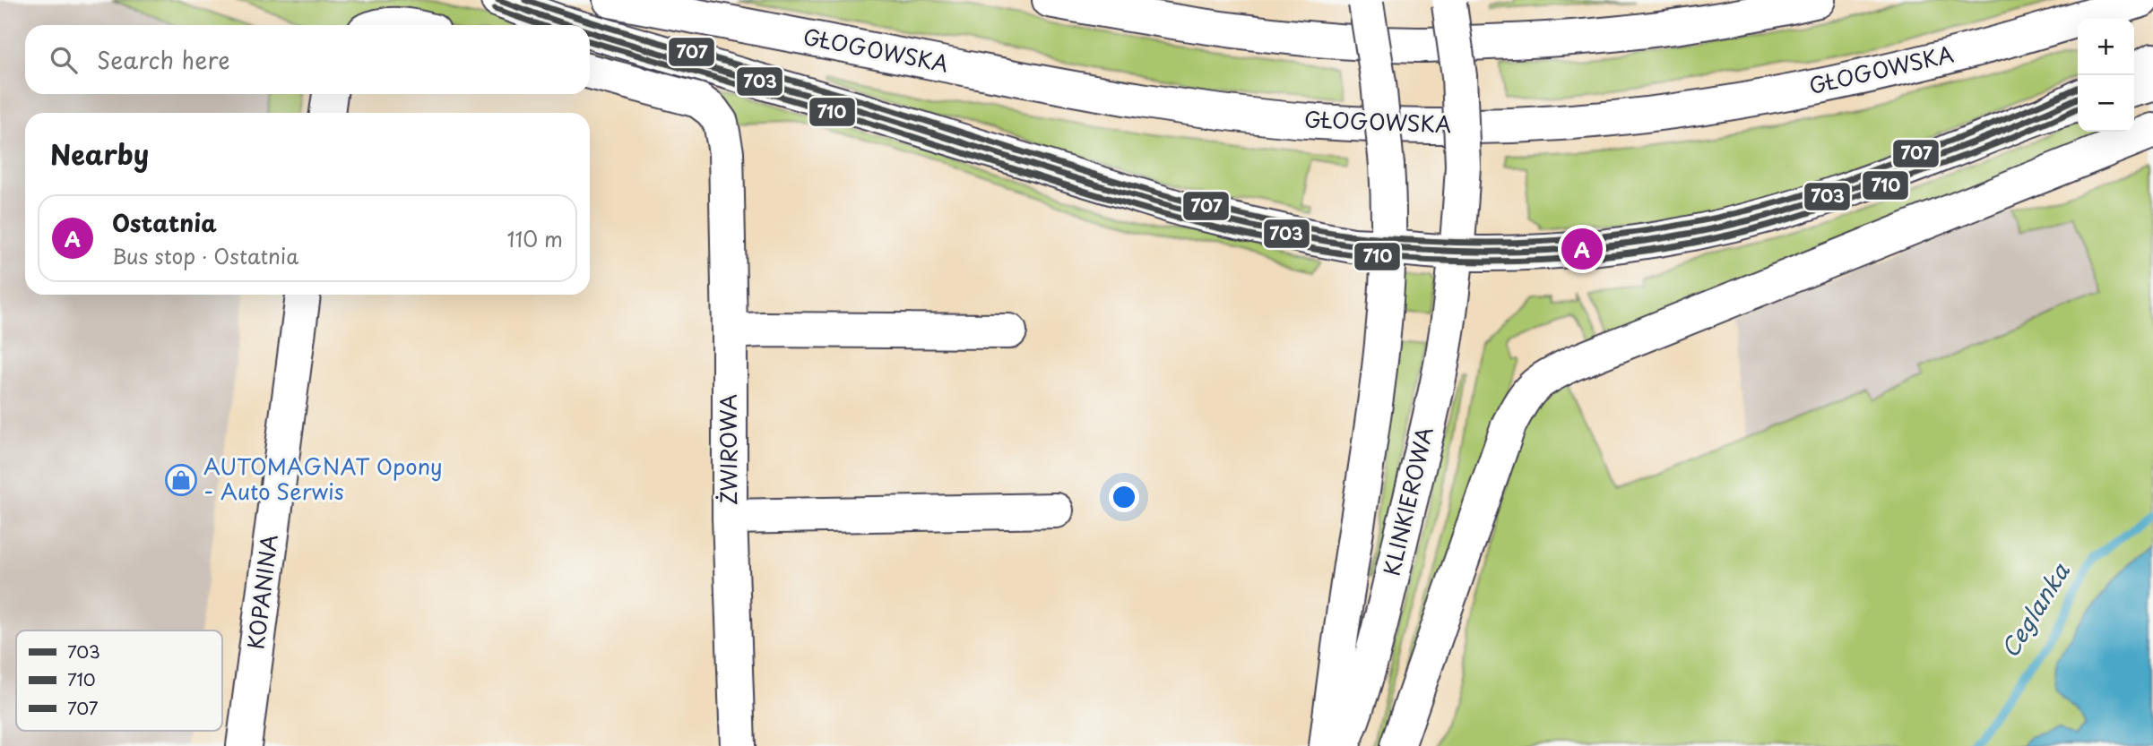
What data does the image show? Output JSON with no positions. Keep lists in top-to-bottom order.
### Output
{
  "streets": {
    "street": [
      "GŁOGOWSKA",
      "ŻWIROWA",
      "KLINKIEROWA",
      "KOPANINA"
    ]
  },
  "water": ["Ceglanka"],
  "places": {
    "shop": ["AUTOMAGNAT Opony - Auto Serwis"]
  },
  "lines": ["transit line 703", "transit line 707", "transit line 710"],
  "legend": ["703", "710", "707"],
  "page": {
    "map_buttons": ["+", "−"],
    "search": "Search here",
    "heading": "Nearby",
    "list": [
      {
        "mark": "A",
        "name": "Ostatnia",
        "note": "Bus stop · Ostatnia",
        "value": "110 m"
      }
    ],
    "pins": "A"
  }
}
